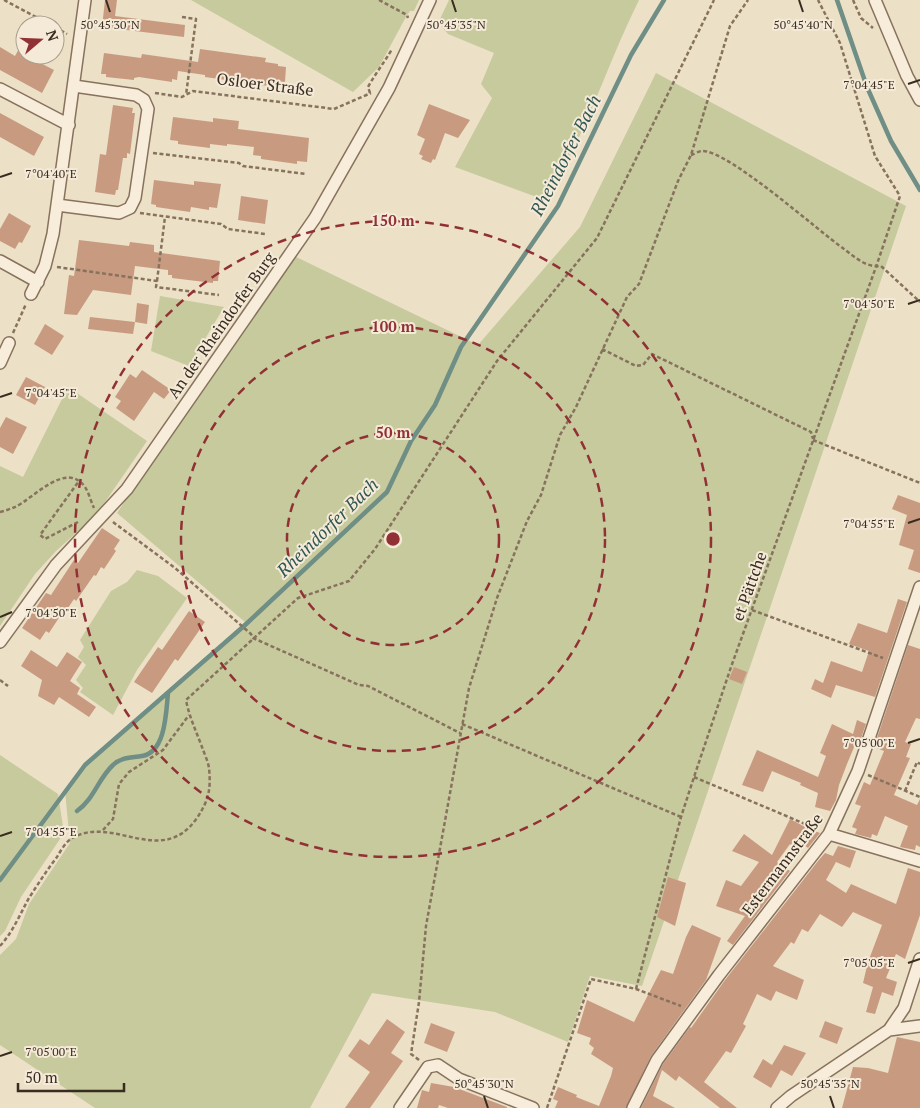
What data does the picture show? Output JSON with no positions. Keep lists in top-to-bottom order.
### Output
{
  "streets": {
    "street": ["An der Rheindorfer Burg", "Estermannstraße"],
    "path": ["Osloer Straße", "et Pättche"]
  },
  "crossings": [
    ["Osloer Straße", "An der Rheindorfer Burg"]
  ],
  "water": ["Rheindorfer Bach"],
  "scale_bar": "50 m",
  "north": "right",
  "coordinates": [
    "50°45'35\"N",
    "50°45'30\"N",
    "50°45'40\"N",
    "7°04'45\"E",
    "7°04'40\"E",
    "7°04'50\"E",
    "7°04'55\"E",
    "7°05'00\"E",
    "7°05'05\"E"
  ],
  "rings": ["150 m", "100 m", "50 m"]
}
